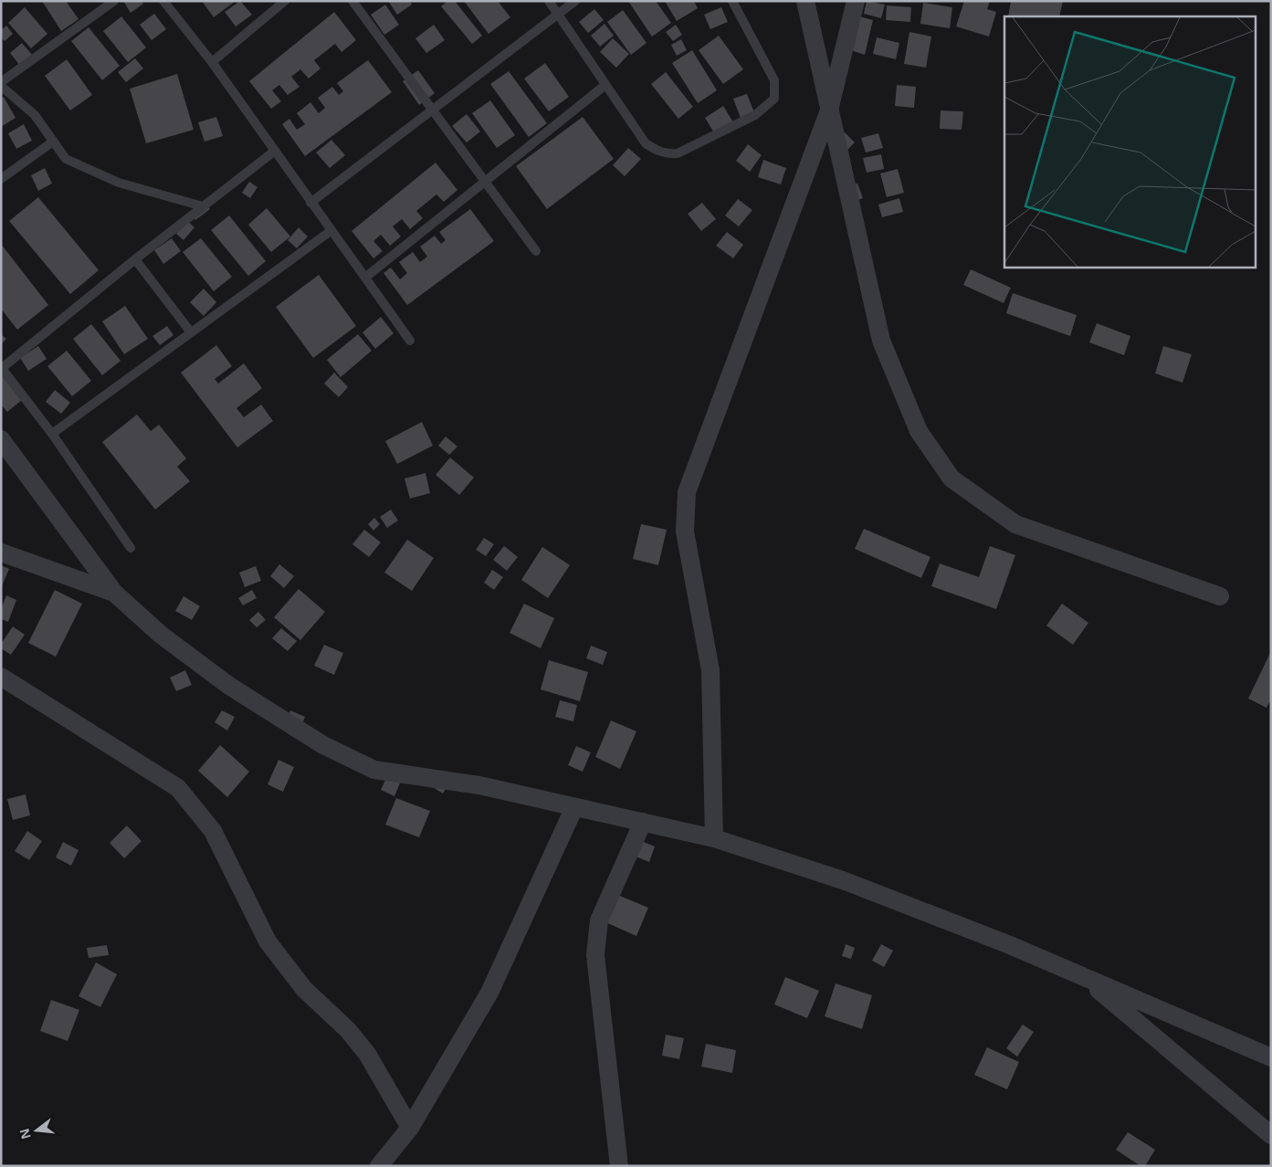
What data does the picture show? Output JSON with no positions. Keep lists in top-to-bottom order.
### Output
{
  "north": "left"
}
